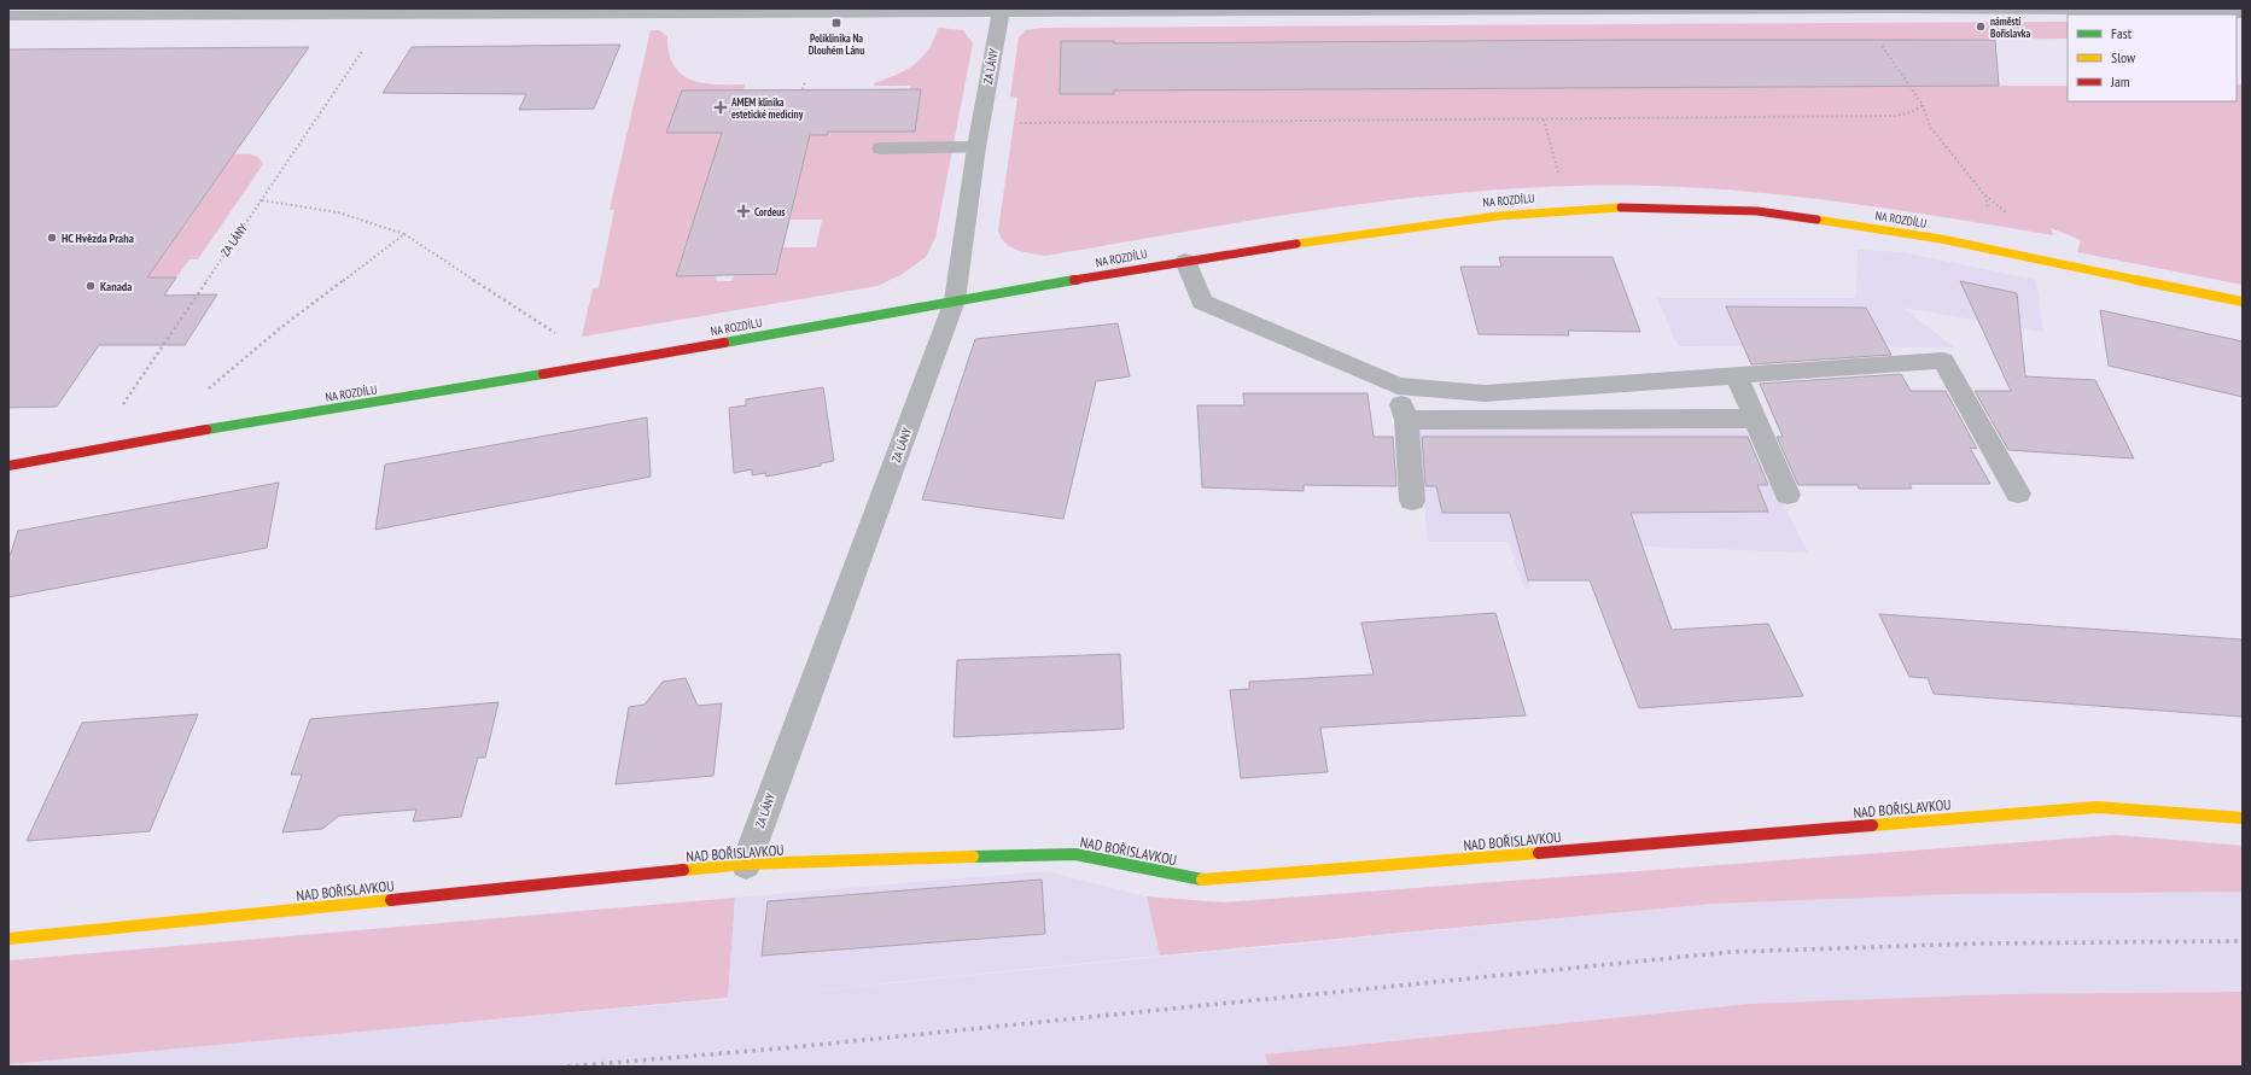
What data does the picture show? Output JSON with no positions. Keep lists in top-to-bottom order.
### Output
{
  "streets": {
    "street": ["ZA LÁNY", "NA ROZDÍLU", "NAD BOŘISLAVKOU"]
  },
  "crossings": [
    ["ZA LÁNY", "NA ROZDÍLU"],
    ["ZA LÁNY", "NAD BOŘISLAVKOU"]
  ],
  "places": {
    "transit": ["Poliklinika Na Dlouhém Lánu"],
    "other": ["náměstí Bořislavka", "HC Hvězda Praha", "Kanada"],
    "health": ["AMEM klinika estetické medicíny", "Cordeus"]
  },
  "legend": ["Fast", "Slow", "Jam"]
}
